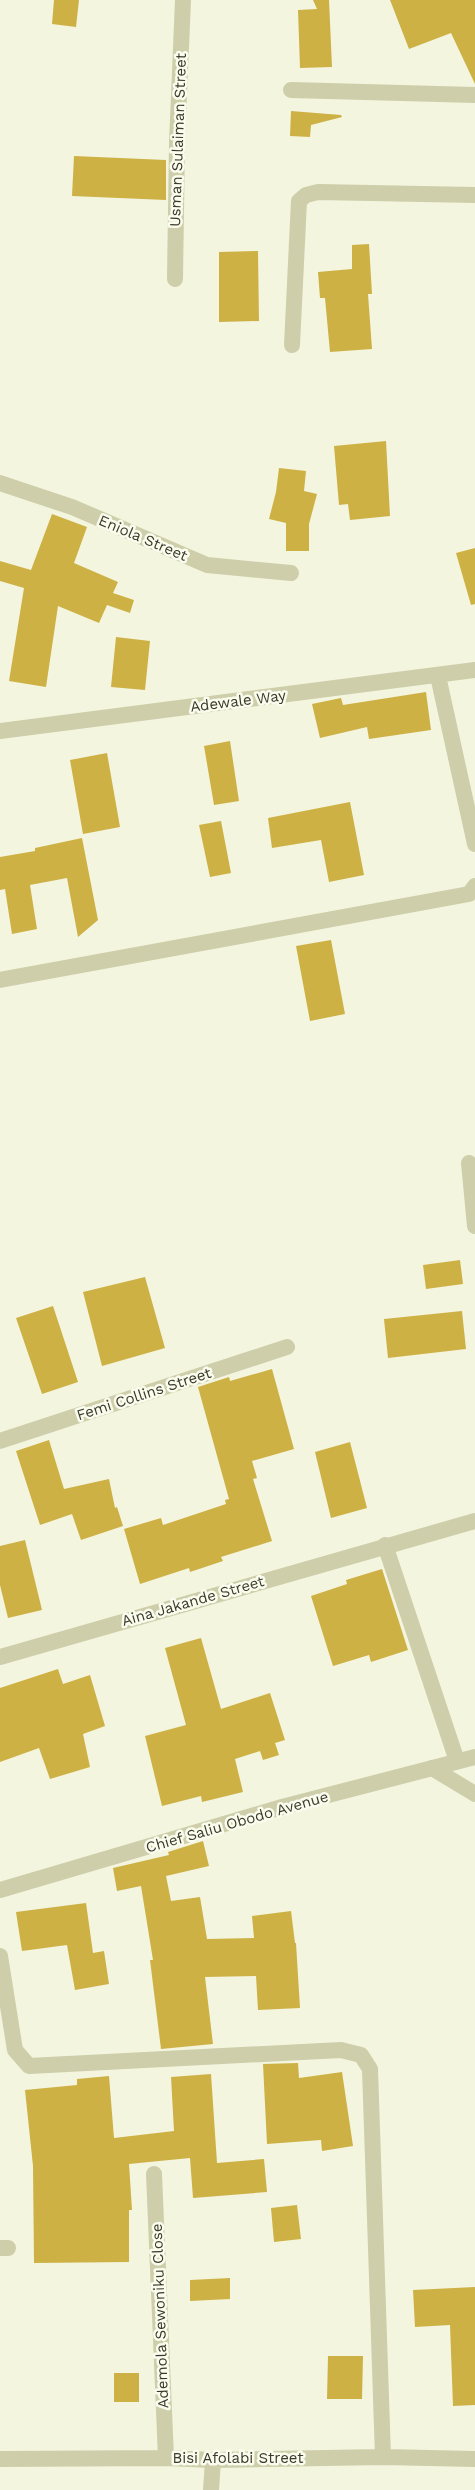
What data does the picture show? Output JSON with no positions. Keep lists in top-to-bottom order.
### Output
{
  "streets": {
    "street": [
      "Usman Sulaiman Street",
      "Eniola Street",
      "Adewale Way",
      "Femi Collins Street",
      "Aina Jakande Street",
      "Chief Saliu Obodo Avenue",
      "Ademola Sewoniku Close",
      "Bisi Afolabi Street"
    ]
  },
  "crossings": [
    ["Ademola Sewoniku Close", "Bisi Afolabi Street"]
  ]
}
